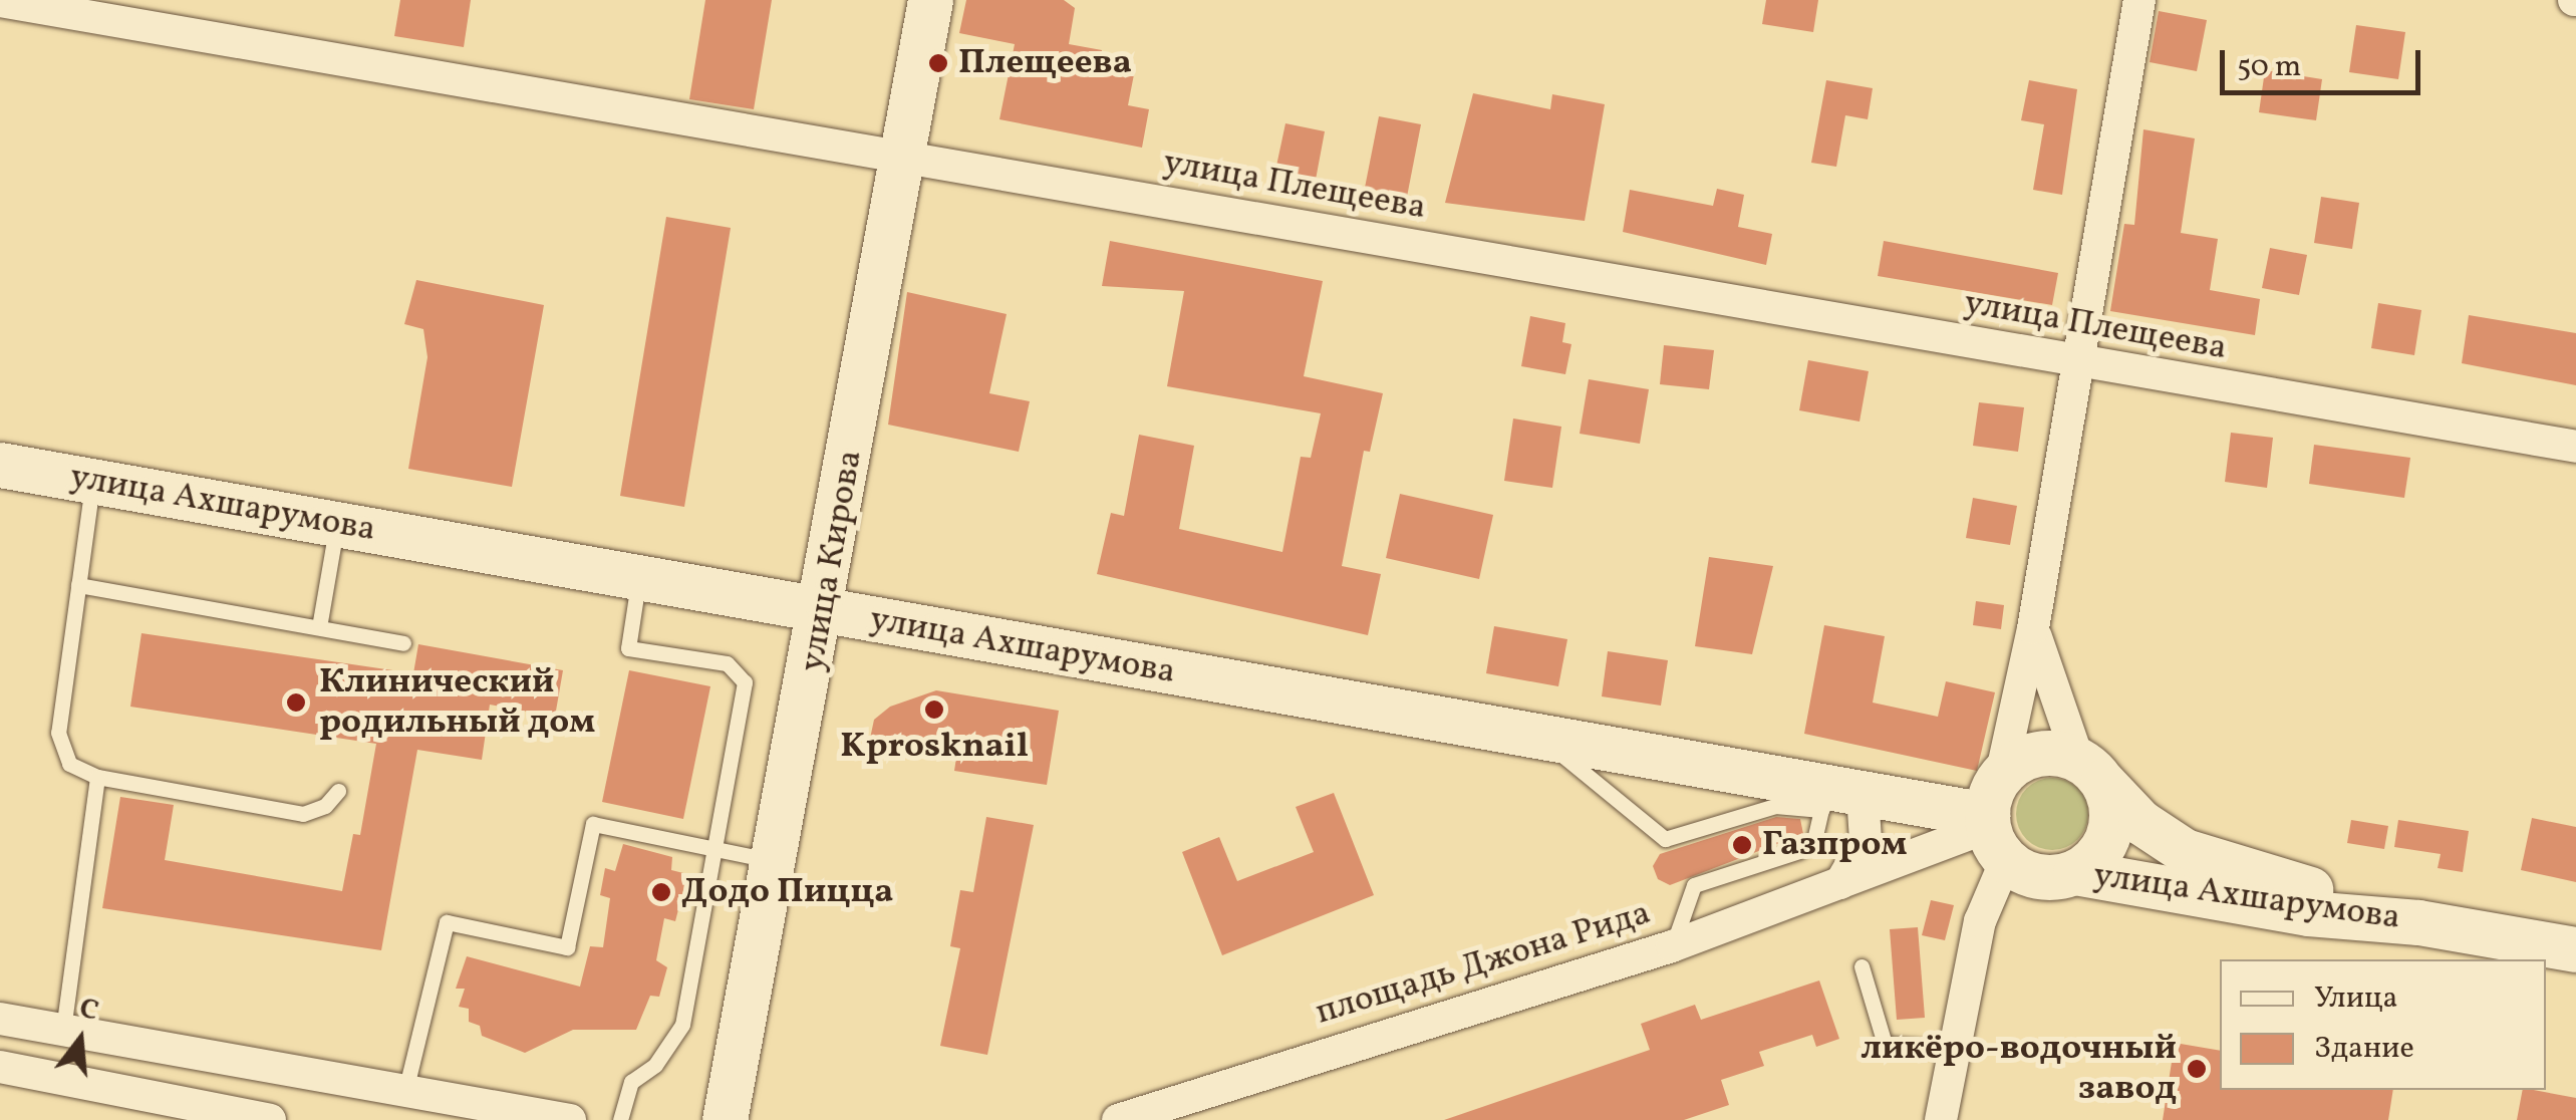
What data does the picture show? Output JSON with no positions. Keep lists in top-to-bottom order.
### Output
{
  "streets": {
    "street": [
      "улица Плещеева",
      "улица Ахшарумова",
      "улица Кирова",
      "площадь Джона Рида"
    ]
  },
  "crossings": [
    ["улица Плещеева", "улица Кирова"],
    ["улица Ахшарумова", "улица Кирова"],
    ["улица Ахшарумова", "площадь Джона Рида"]
  ],
  "places": [
    "Плещеева",
    "Клинический родильный дом",
    "Kprosknail",
    "Газпром",
    "Додо Пицца",
    "ликёро-водочный завод"
  ],
  "legend": ["Улица", "Здание"],
  "scale_bar": "50 m",
  "north": "top"
}
